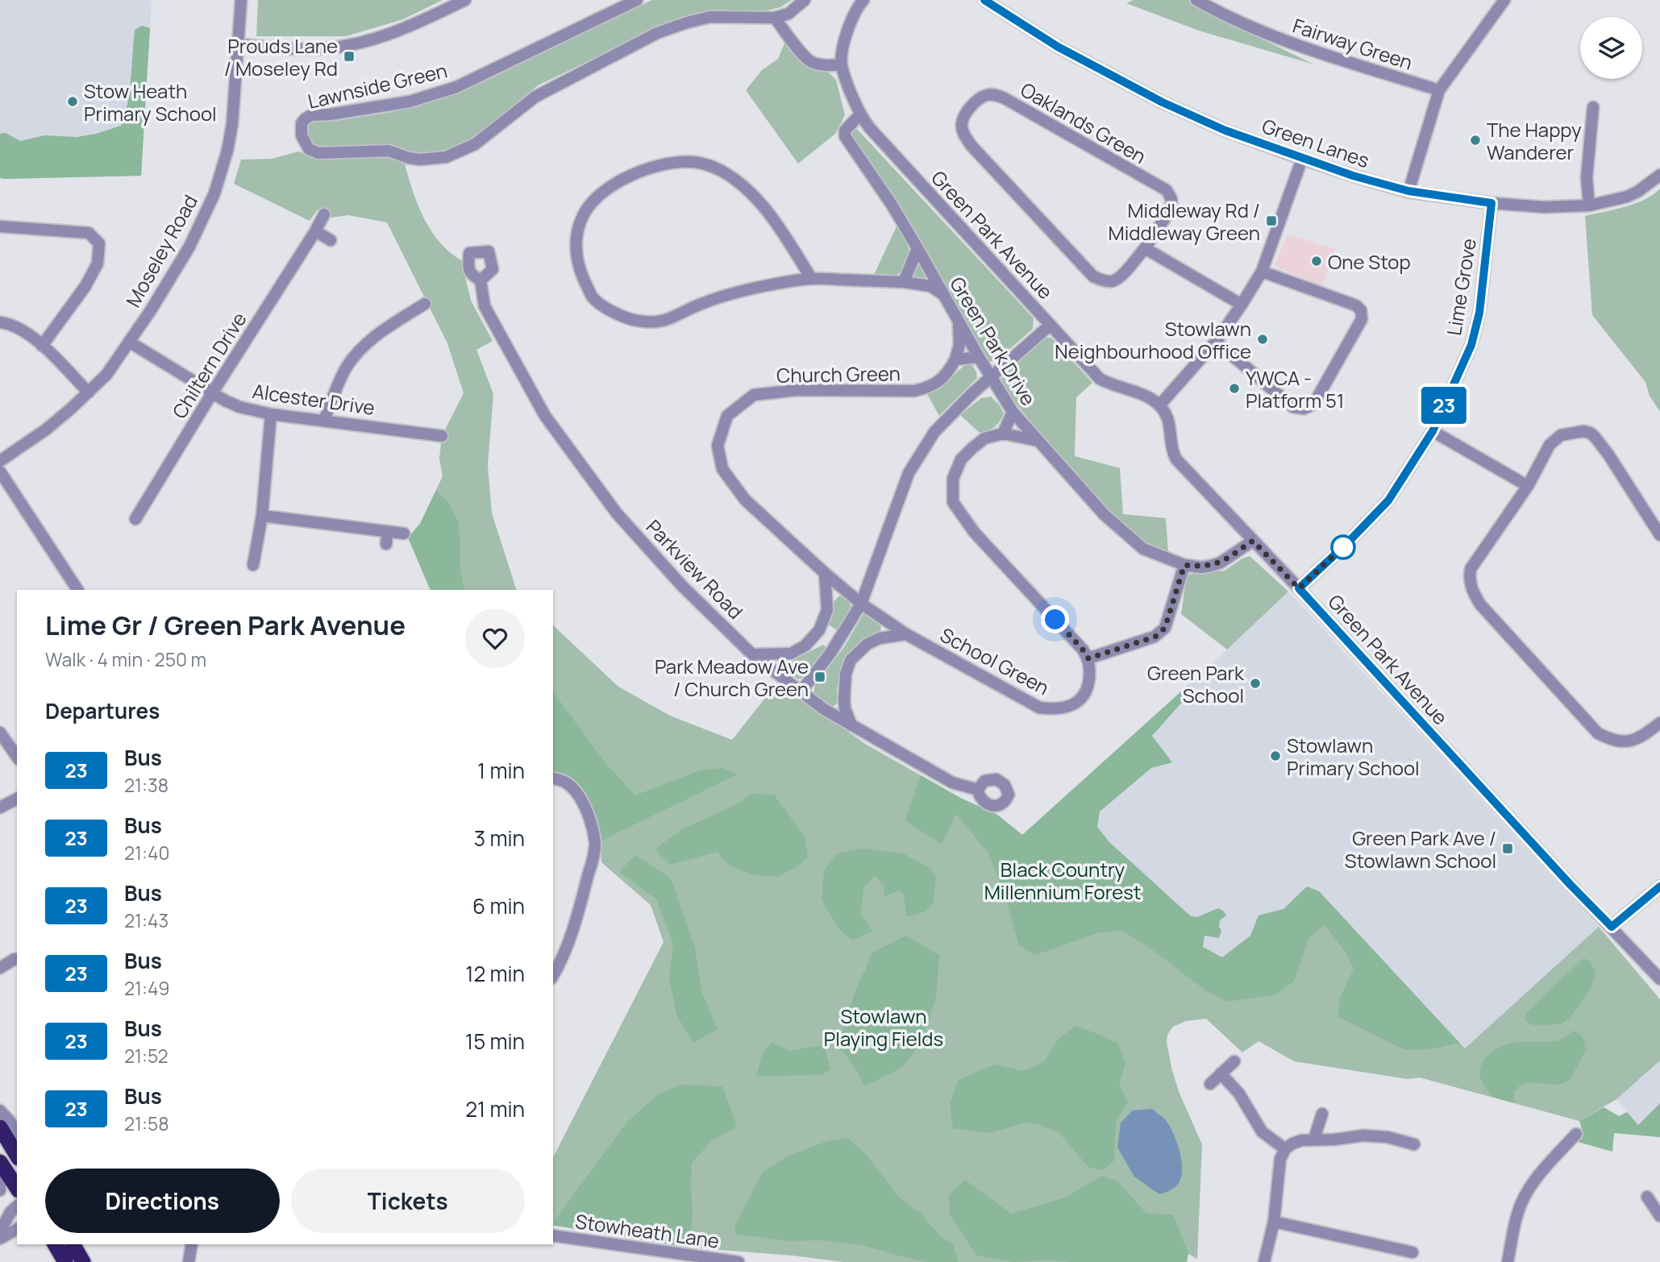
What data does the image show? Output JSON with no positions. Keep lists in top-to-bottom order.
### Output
{
  "streets": {
    "street": [
      "Fairway Green",
      "Lawnside Green",
      "Oaklands Green",
      "Green Lanes",
      "Green Park Avenue",
      "Moseley Road",
      "Lime Grove",
      "Green Park Drive",
      "Chiltern Drive",
      "Church Green",
      "Alcester Drive",
      "Parkview Road",
      "School Green",
      "Stowheath Lane"
    ]
  },
  "crossings": [
    ["Green Lanes", "Lime Grove"],
    ["Green Park Avenue", "Lime Grove"],
    ["Green Park Avenue", "Green Park Drive"],
    ["Moseley Road", "Alcester Drive"],
    ["Chiltern Drive", "Alcester Drive"],
    ["Church Green", "School Green"]
  ],
  "parks": ["Black Country Millennium Forest", "Stowlawn Playing Fields"],
  "places": {
    "transit": [
      "Prouds Lane / Moseley Rd",
      "Middleway Rd / Middleway Green",
      "Park Meadow Ave / Church Green",
      "Green Park Ave / Stowlawn School"
    ],
    "other": [
      "Stow Heath Primary School",
      "The Happy Wanderer",
      "One Stop",
      "Stowlawn Neighbourhood Office",
      "YWCA - Platform 51",
      "Green Park School",
      "Stowlawn Primary School"
    ]
  },
  "lines": ["bus line 23"],
  "page": {
    "on_map": "23",
    "heading": [
      ["Lime Gr / Green Park Avenue", "Walk · 4 min · 250 m"],
      "Departures"
    ],
    "list": [
      {
        "mark": "23",
        "name": "Bus",
        "note": "21:38",
        "value": "1 min"
      },
      {
        "mark": "23",
        "name": "Bus",
        "note": "21:40",
        "value": "3 min"
      },
      {
        "mark": "23",
        "name": "Bus",
        "note": "21:43",
        "value": "6 min"
      },
      {
        "mark": "23",
        "name": "Bus",
        "note": "21:49",
        "value": "12 min"
      },
      {
        "mark": "23",
        "name": "Bus",
        "note": "21:52",
        "value": "15 min"
      },
      {
        "mark": "23",
        "name": "Bus",
        "note": "21:58",
        "value": "21 min"
      }
    ],
    "buttons": ["Directions", "Tickets"]
  }
}
